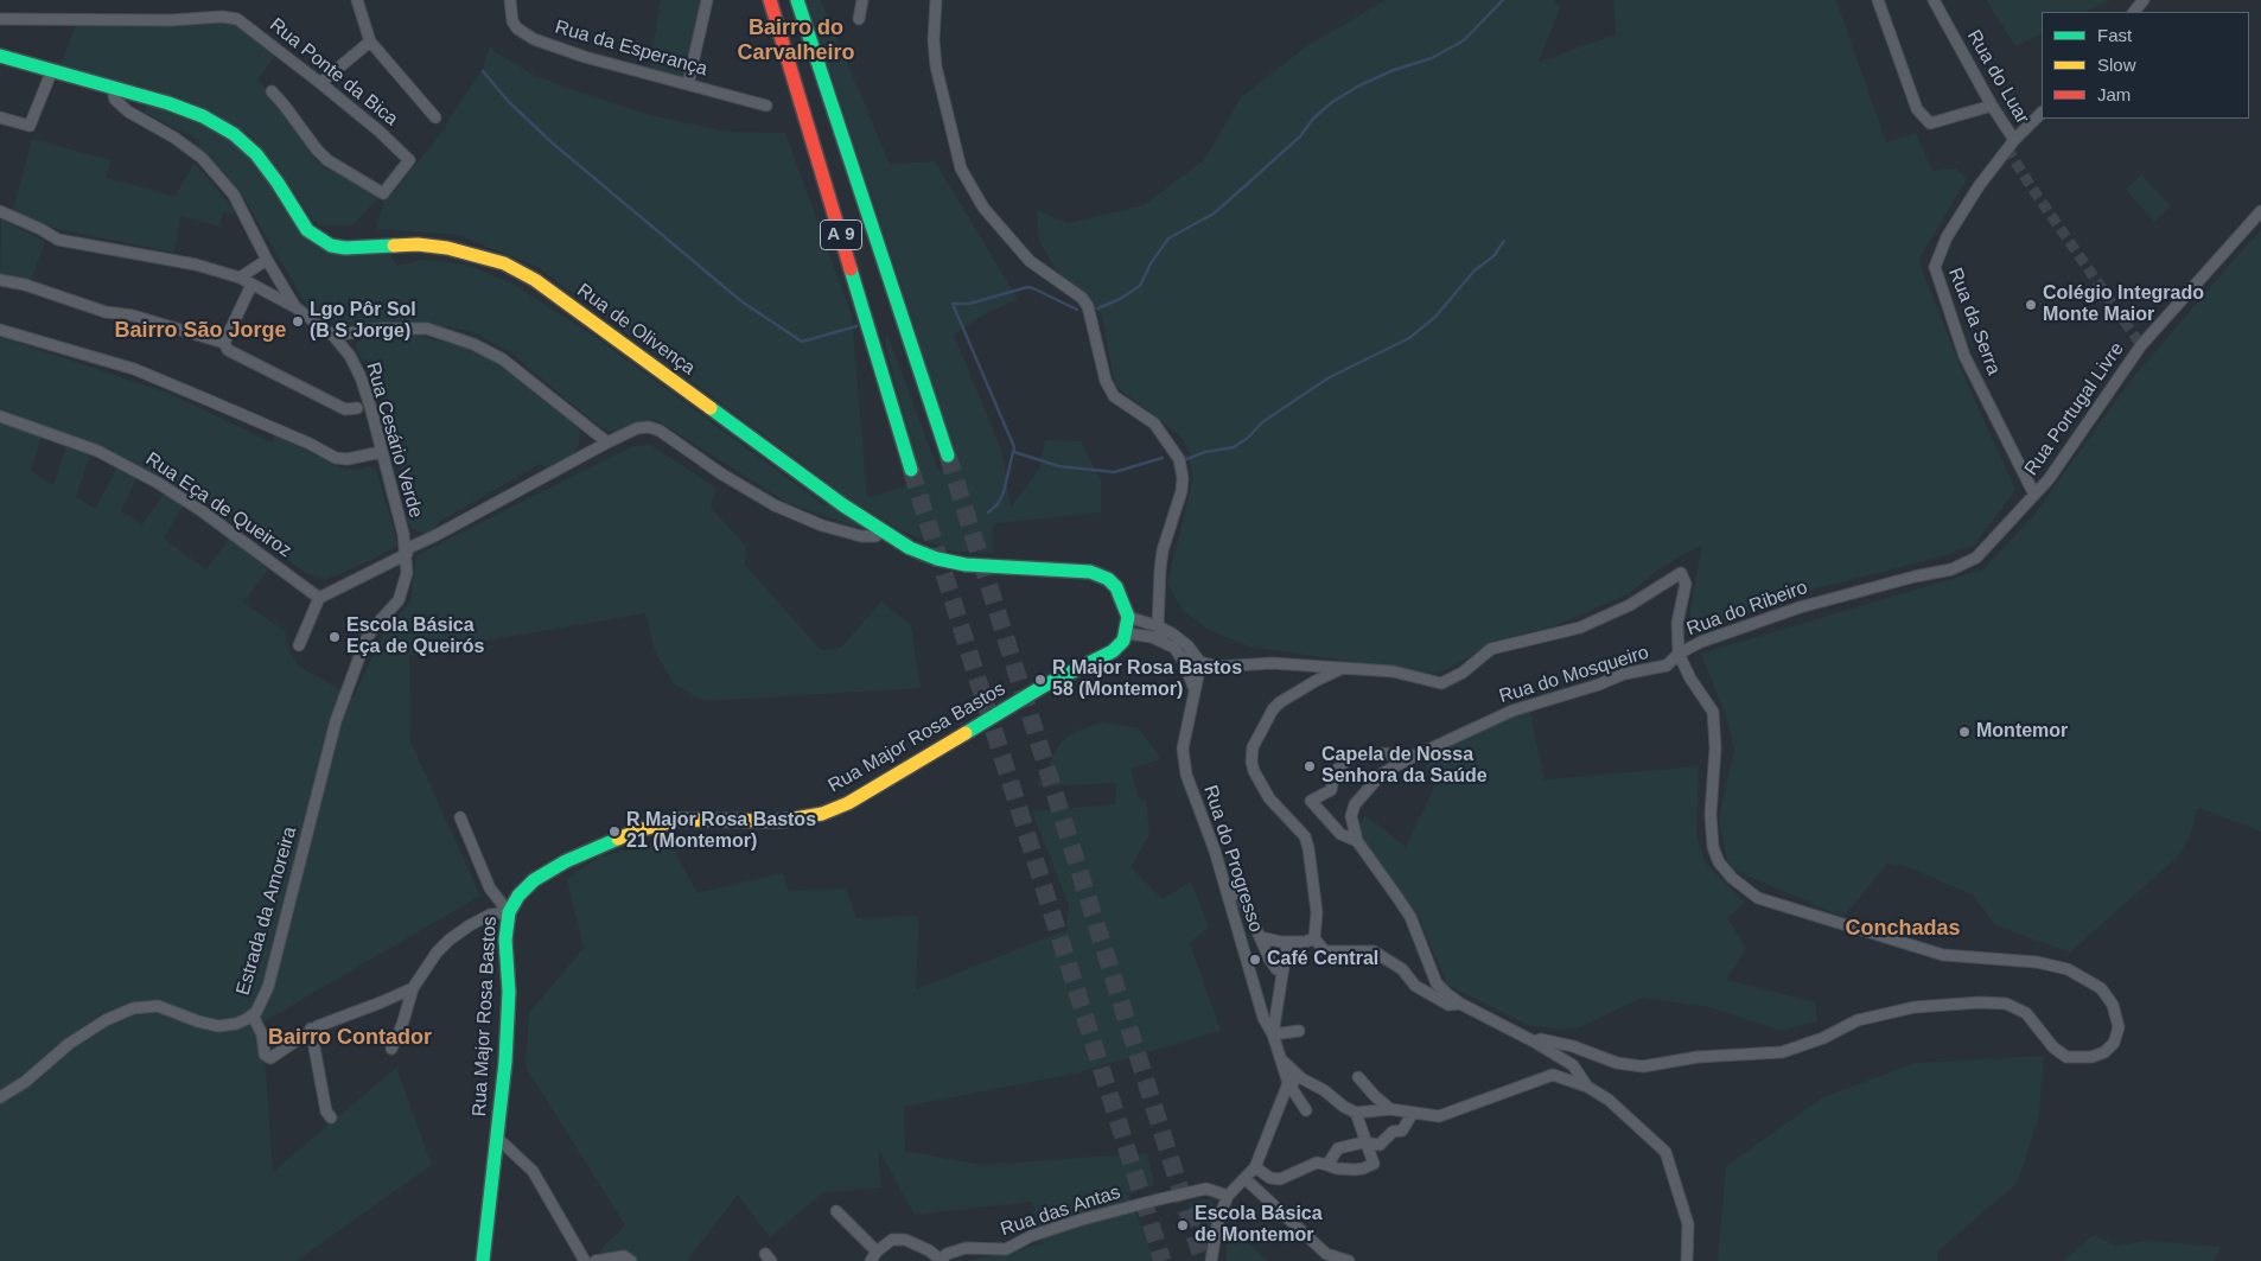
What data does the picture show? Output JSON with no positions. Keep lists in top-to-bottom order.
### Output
{
  "streets": {
    "main road": ["A 9", "Rua de Olivença", "Rua Major Rosa Bastos"],
    "street": [
      "Rua da Esperança",
      "Rua Ponte da Bica",
      "Rua do Luar",
      "Rua da Serra",
      "Rua Portugal Livre",
      "Rua Cesário Verde",
      "Rua Eça de Queiroz",
      "Rua do Ribeiro",
      "Rua do Mosqueiro",
      "Rua do Progresso",
      "Estrada da Amoreira",
      "Rua das Antas"
    ]
  },
  "crossings": [
    ["Rua do Luar", "Rua da Serra"],
    ["Rua da Serra", "Rua Portugal Livre"],
    ["Rua da Serra", "Rua do Ribeiro"],
    ["Rua de Olivença", "Rua Cesário Verde"],
    ["Rua de Olivença", "Rua Major Rosa Bastos"],
    ["Rua Portugal Livre", "Rua do Ribeiro"],
    ["Rua Cesário Verde", "Estrada da Amoreira"],
    ["Rua do Ribeiro", "Rua do Mosqueiro"],
    ["Rua do Ribeiro", "Rua do Progresso"]
  ],
  "districts": [
    "Bairro do Carvalheiro",
    "Bairro São Jorge",
    "Conchadas",
    "Bairro Contador"
  ],
  "places": [
    "Colégio Integrado Monte Maior",
    "Lgo Pôr Sol (B S Jorge)",
    "Escola Básica Eça de Queirós",
    "R Major Rosa Bastos 58 (Montemor)",
    "Montemor",
    "Capela de Nossa Senhora da Saúde",
    "R Major Rosa Bastos 21 (Montemor)",
    "Café Central",
    "Escola Básica de Montemor"
  ],
  "legend": ["Fast", "Slow", "Jam"]
}
